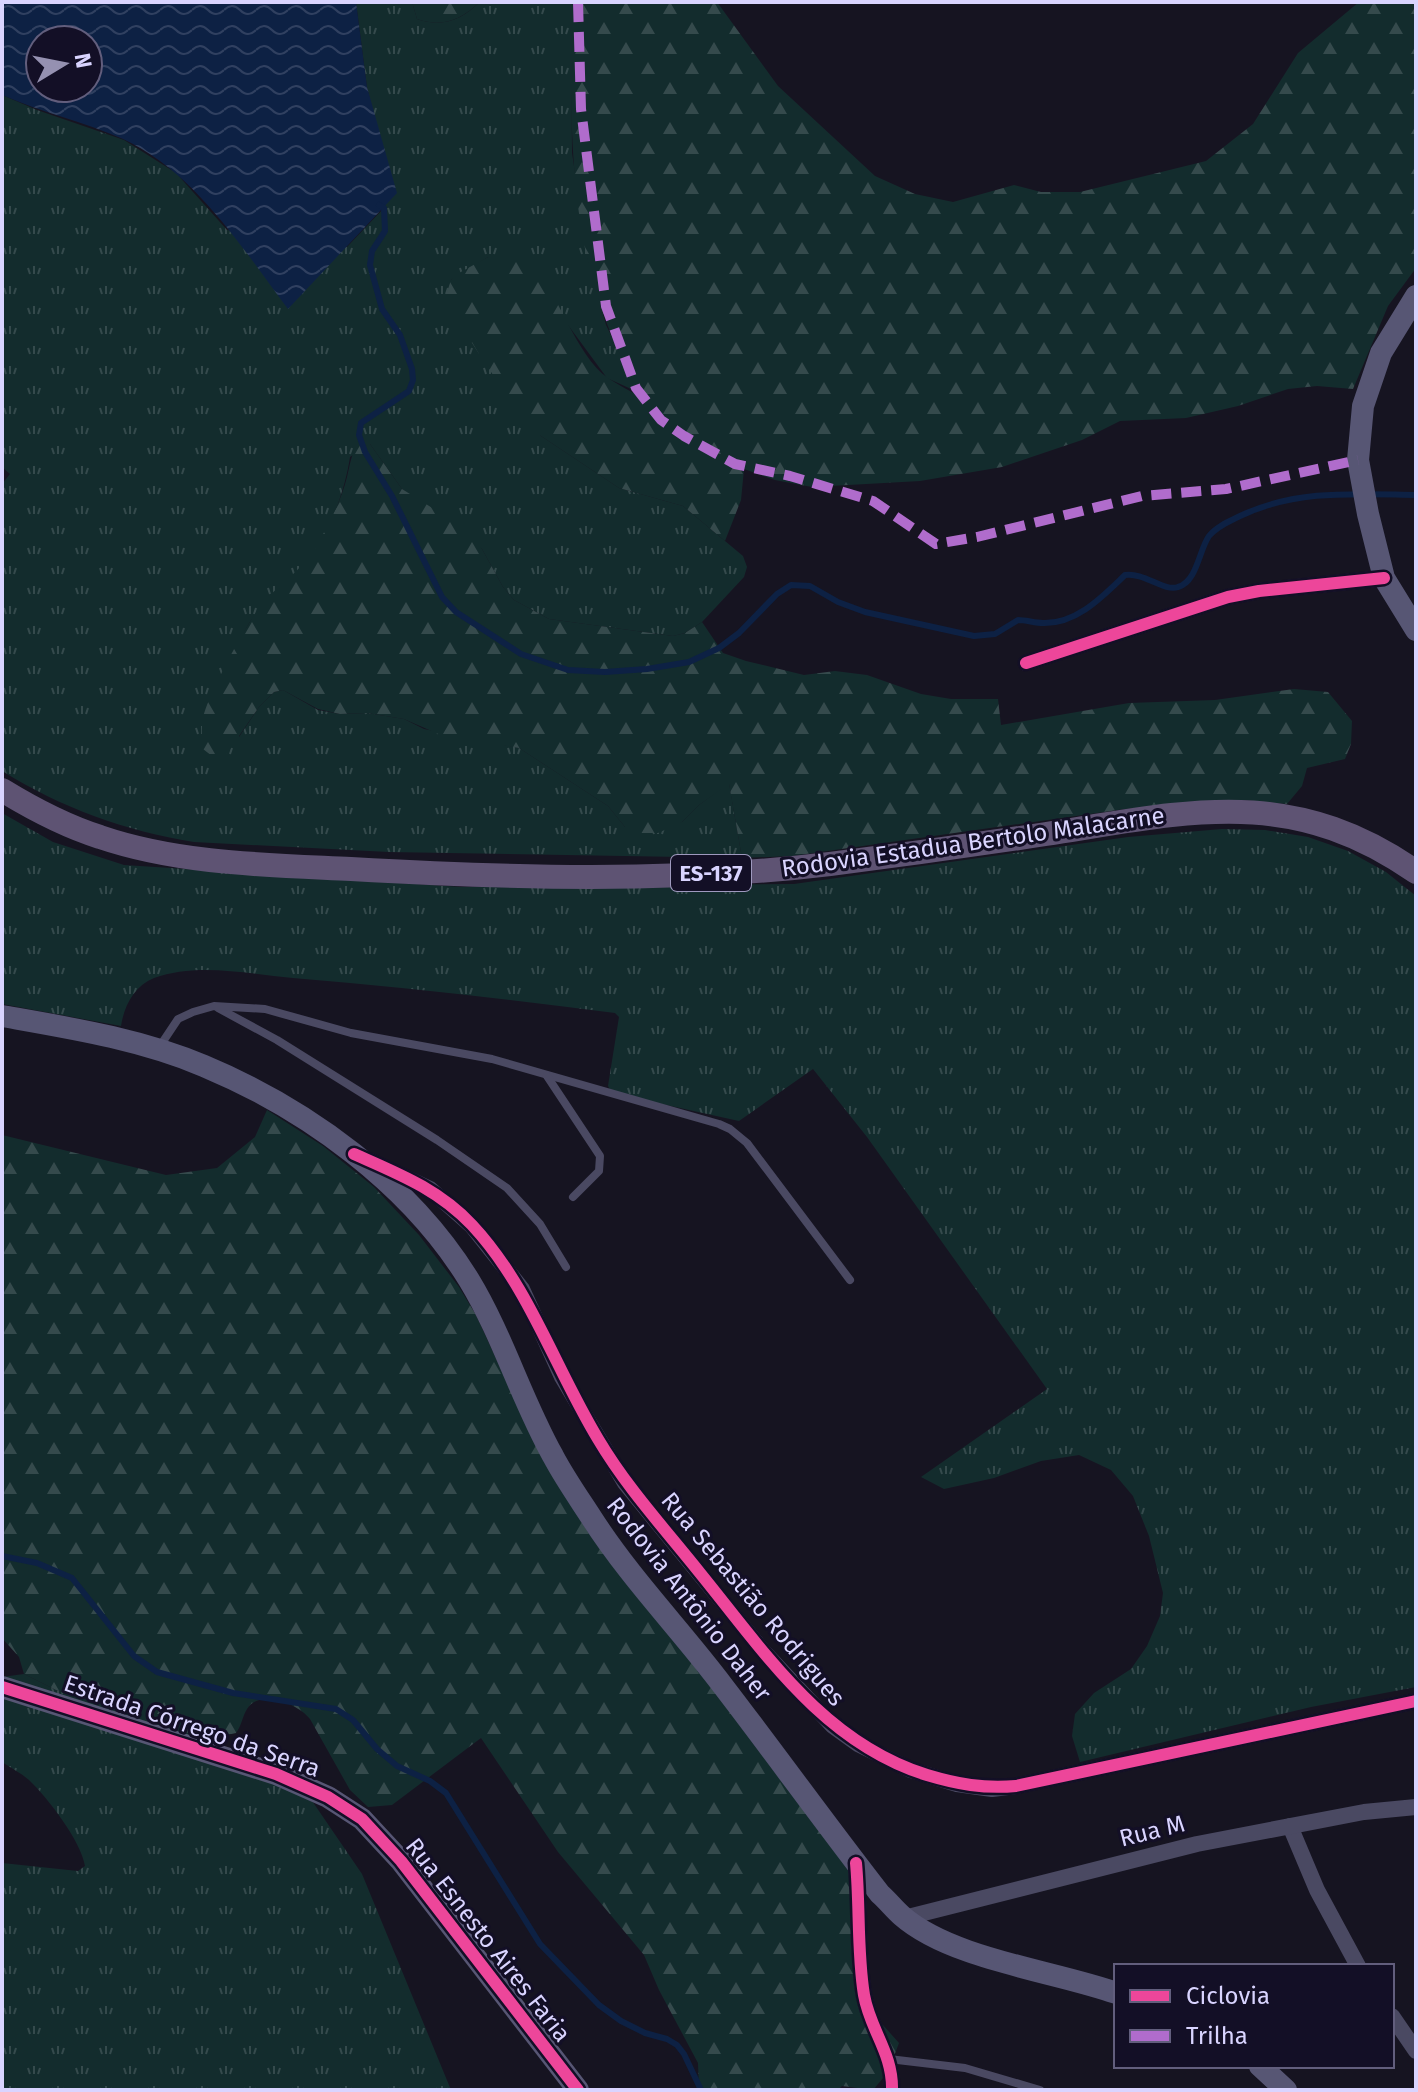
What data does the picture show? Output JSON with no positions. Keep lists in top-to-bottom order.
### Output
{
  "streets": {
    "main road": [
      "Rodovia Estadua Bertolo Malacarne",
      "ES-137",
      "Rodovia Antônio Daher",
      "Estrada Córrego da Serra",
      "Rua Esnesto Aires Faria"
    ],
    "street": ["Rua Sebastião Rodrigues", "Rua M"]
  },
  "crossings": [
    ["Rodovia Antônio Daher", "Rua Sebastião Rodrigues"],
    ["Rodovia Antônio Daher", "Rua M"],
    ["Estrada Córrego da Serra", "Rua Esnesto Aires Faria"]
  ],
  "legend": ["Ciclovia", "Trilha"],
  "north": "right"
}
